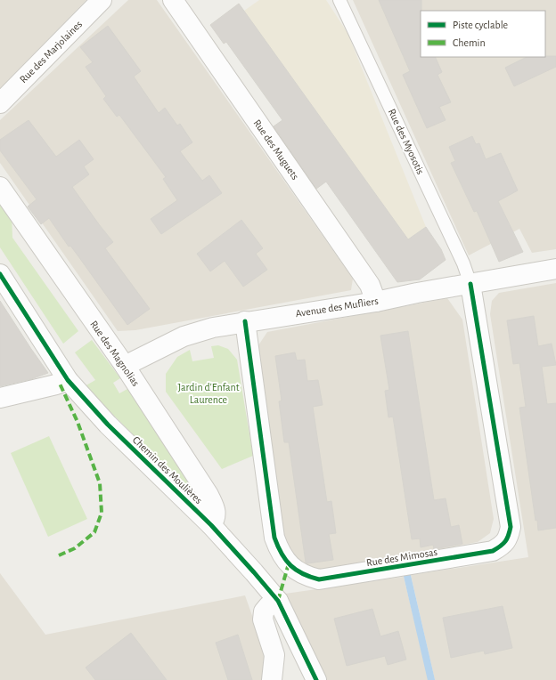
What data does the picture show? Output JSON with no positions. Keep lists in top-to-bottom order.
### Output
{
  "streets": {
    "street": [
      "Rue des Marjolaines",
      "Rue des Muguets",
      "Avenue des Mufliers",
      "Rue des Magnolias",
      "Chemin des Moulières",
      "Rue des Mimosas"
    ],
    "lane": ["Rue des Myosotis"]
  },
  "crossings": [
    ["Rue des Myosotis", "Avenue des Mufliers"],
    ["Rue des Myosotis", "Rue des Mimosas"],
    ["Rue des Muguets", "Avenue des Mufliers"],
    ["Avenue des Mufliers", "Rue des Magnolias"],
    ["Avenue des Mufliers", "Rue des Mimosas"],
    ["Rue des Magnolias", "Chemin des Moulières"]
  ],
  "parks": ["Jardin d'Enfant Laurence"],
  "legend": ["Piste cyclable", "Chemin"]
}
